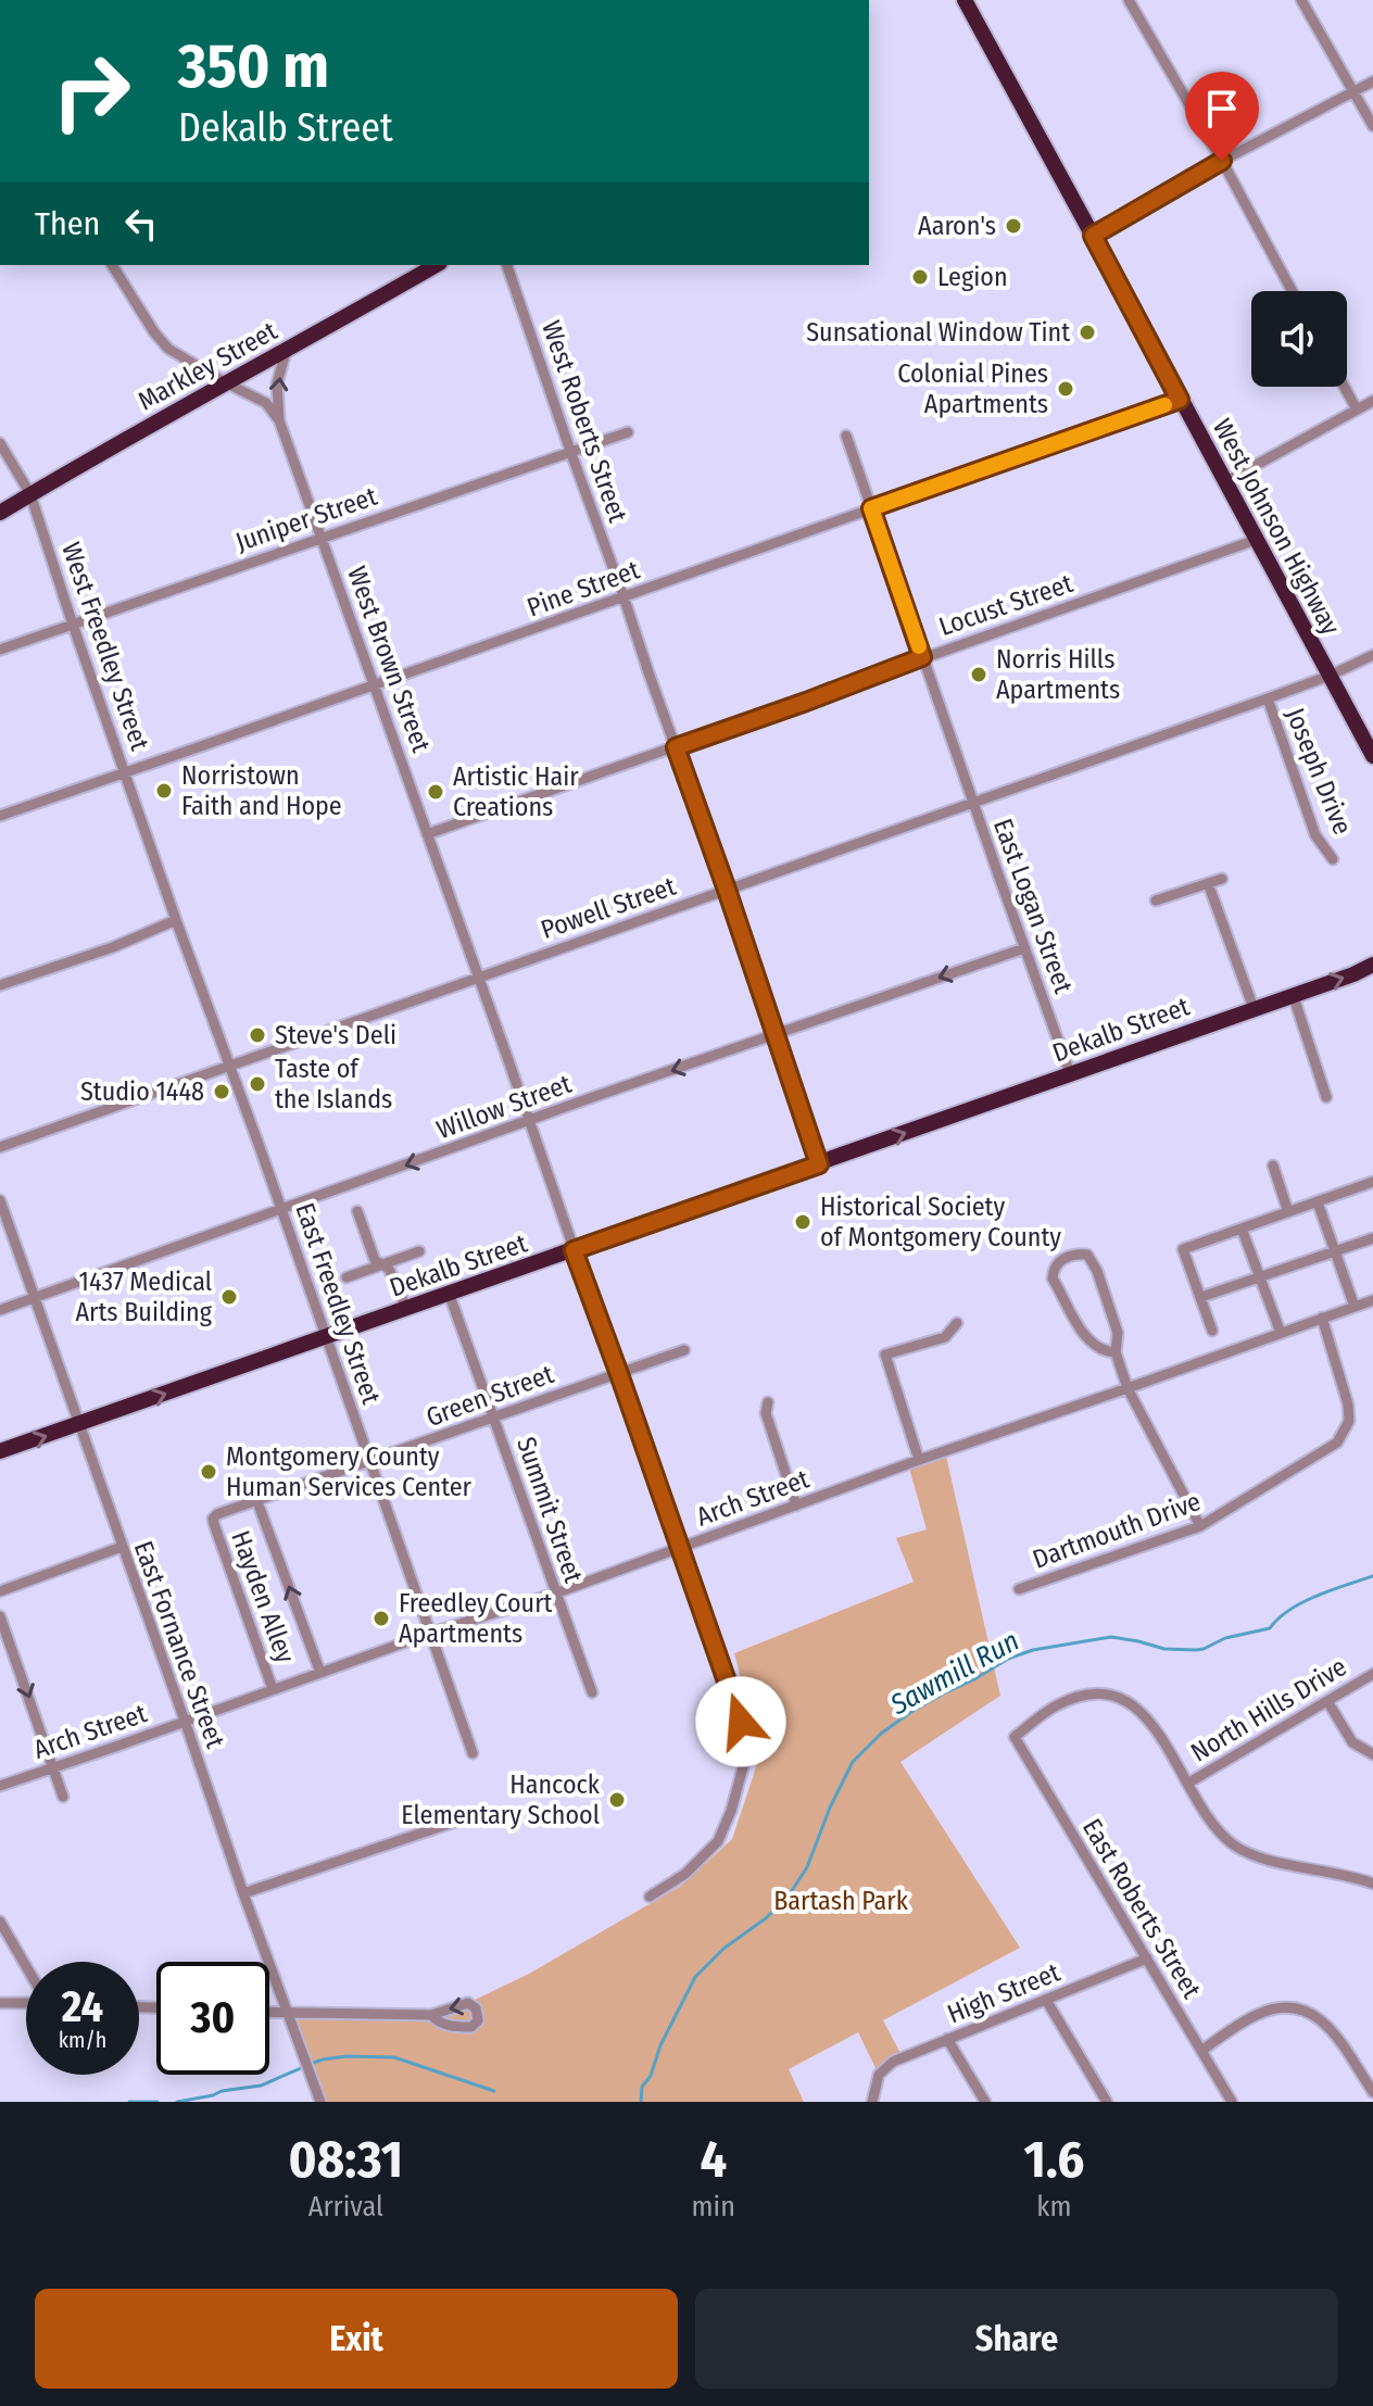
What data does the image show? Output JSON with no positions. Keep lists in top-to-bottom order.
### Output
{
  "streets": {
    "highway": ["Markley Street", "West Johnson Highway", "Dekalb Street"],
    "street": [
      "West Roberts Street",
      "Juniper Street",
      "Pine Street",
      "Locust Street",
      "West Freedley Street",
      "West Brown Street",
      "Joseph Drive",
      "East Logan Street",
      "Powell Street",
      "Willow Street",
      "East Freedley Street",
      "Green Street",
      "Arch Street",
      "Summit Street",
      "Dartmouth Drive",
      "Hayden Alley",
      "East Fornance Street",
      "North Hills Drive",
      "East Roberts Street",
      "High Street"
    ]
  },
  "crossings": [
    ["Markley Street", "West Freedley Street"],
    ["Markley Street", "West Brown Street"],
    ["West Roberts Street", "Juniper Street"],
    ["West Roberts Street", "Pine Street"],
    ["West Roberts Street", "Locust Street"],
    ["West Roberts Street", "Powell Street"],
    ["Juniper Street", "West Freedley Street"],
    ["Juniper Street", "West Brown Street"],
    ["West Johnson Highway", "Pine Street"],
    ["West Johnson Highway", "Locust Street"],
    ["West Johnson Highway", "Powell Street"],
    ["Pine Street", "West Freedley Street"],
    ["Pine Street", "West Brown Street"],
    ["Pine Street", "East Logan Street"],
    ["Locust Street", "West Brown Street"],
    ["Locust Street", "East Logan Street"],
    ["West Freedley Street", "Powell Street"],
    ["West Freedley Street", "East Freedley Street"],
    ["West Brown Street", "Powell Street"],
    ["West Brown Street", "Dekalb Street"],
    ["West Brown Street", "Willow Street"],
    ["West Brown Street", "Green Street"],
    ["West Brown Street", "Arch Street"],
    ["Joseph Drive", "Powell Street"],
    ["East Logan Street", "Powell Street"],
    ["East Logan Street", "Dekalb Street"],
    ["East Logan Street", "Willow Street"],
    ["Powell Street", "East Freedley Street"],
    ["Dekalb Street", "East Freedley Street"],
    ["Dekalb Street", "Summit Street"],
    ["Dekalb Street", "East Fornance Street"],
    ["Willow Street", "East Freedley Street"],
    ["Willow Street", "East Fornance Street"],
    ["East Freedley Street", "Green Street"],
    ["East Freedley Street", "Arch Street"],
    ["Green Street", "Summit Street"],
    ["Green Street", "Hayden Alley"],
    ["Arch Street", "Summit Street"],
    ["Arch Street", "Dartmouth Drive"],
    ["Arch Street", "Hayden Alley"],
    ["Arch Street", "East Fornance Street"],
    ["North Hills Drive", "East Roberts Street"],
    ["East Roberts Street", "High Street"]
  ],
  "one_way": ["Dekalb Street", "Willow Street"],
  "water": ["Sawmill Run"],
  "parks": ["Bartash Park"],
  "places": [
    "Aaron's",
    "Legion",
    "Sunsational Window Tint",
    "Colonial Pines Apartments",
    "Norris Hills Apartments",
    "Norristown Faith and Hope",
    "Artistic Hair Creations",
    "Steve's Deli",
    "Taste of the Islands",
    "Studio 1448",
    "Historical Society of Montgomery County",
    "1437 Medical Arts Building",
    "Montgomery County Human Services Center",
    "Freedley Court Apartments",
    "Hancock Elementary School"
  ],
  "page": {
    "turn": ["350 m", "Dekalb Street"],
    "then": "Then",
    "speed": "24 km/h",
    "limit": "30",
    "eta": [
      "08:31",
      "Arrival",
      "4",
      "min",
      "1.6",
      "km"
    ],
    "buttons": ["Exit", "Share"]
  }
}
